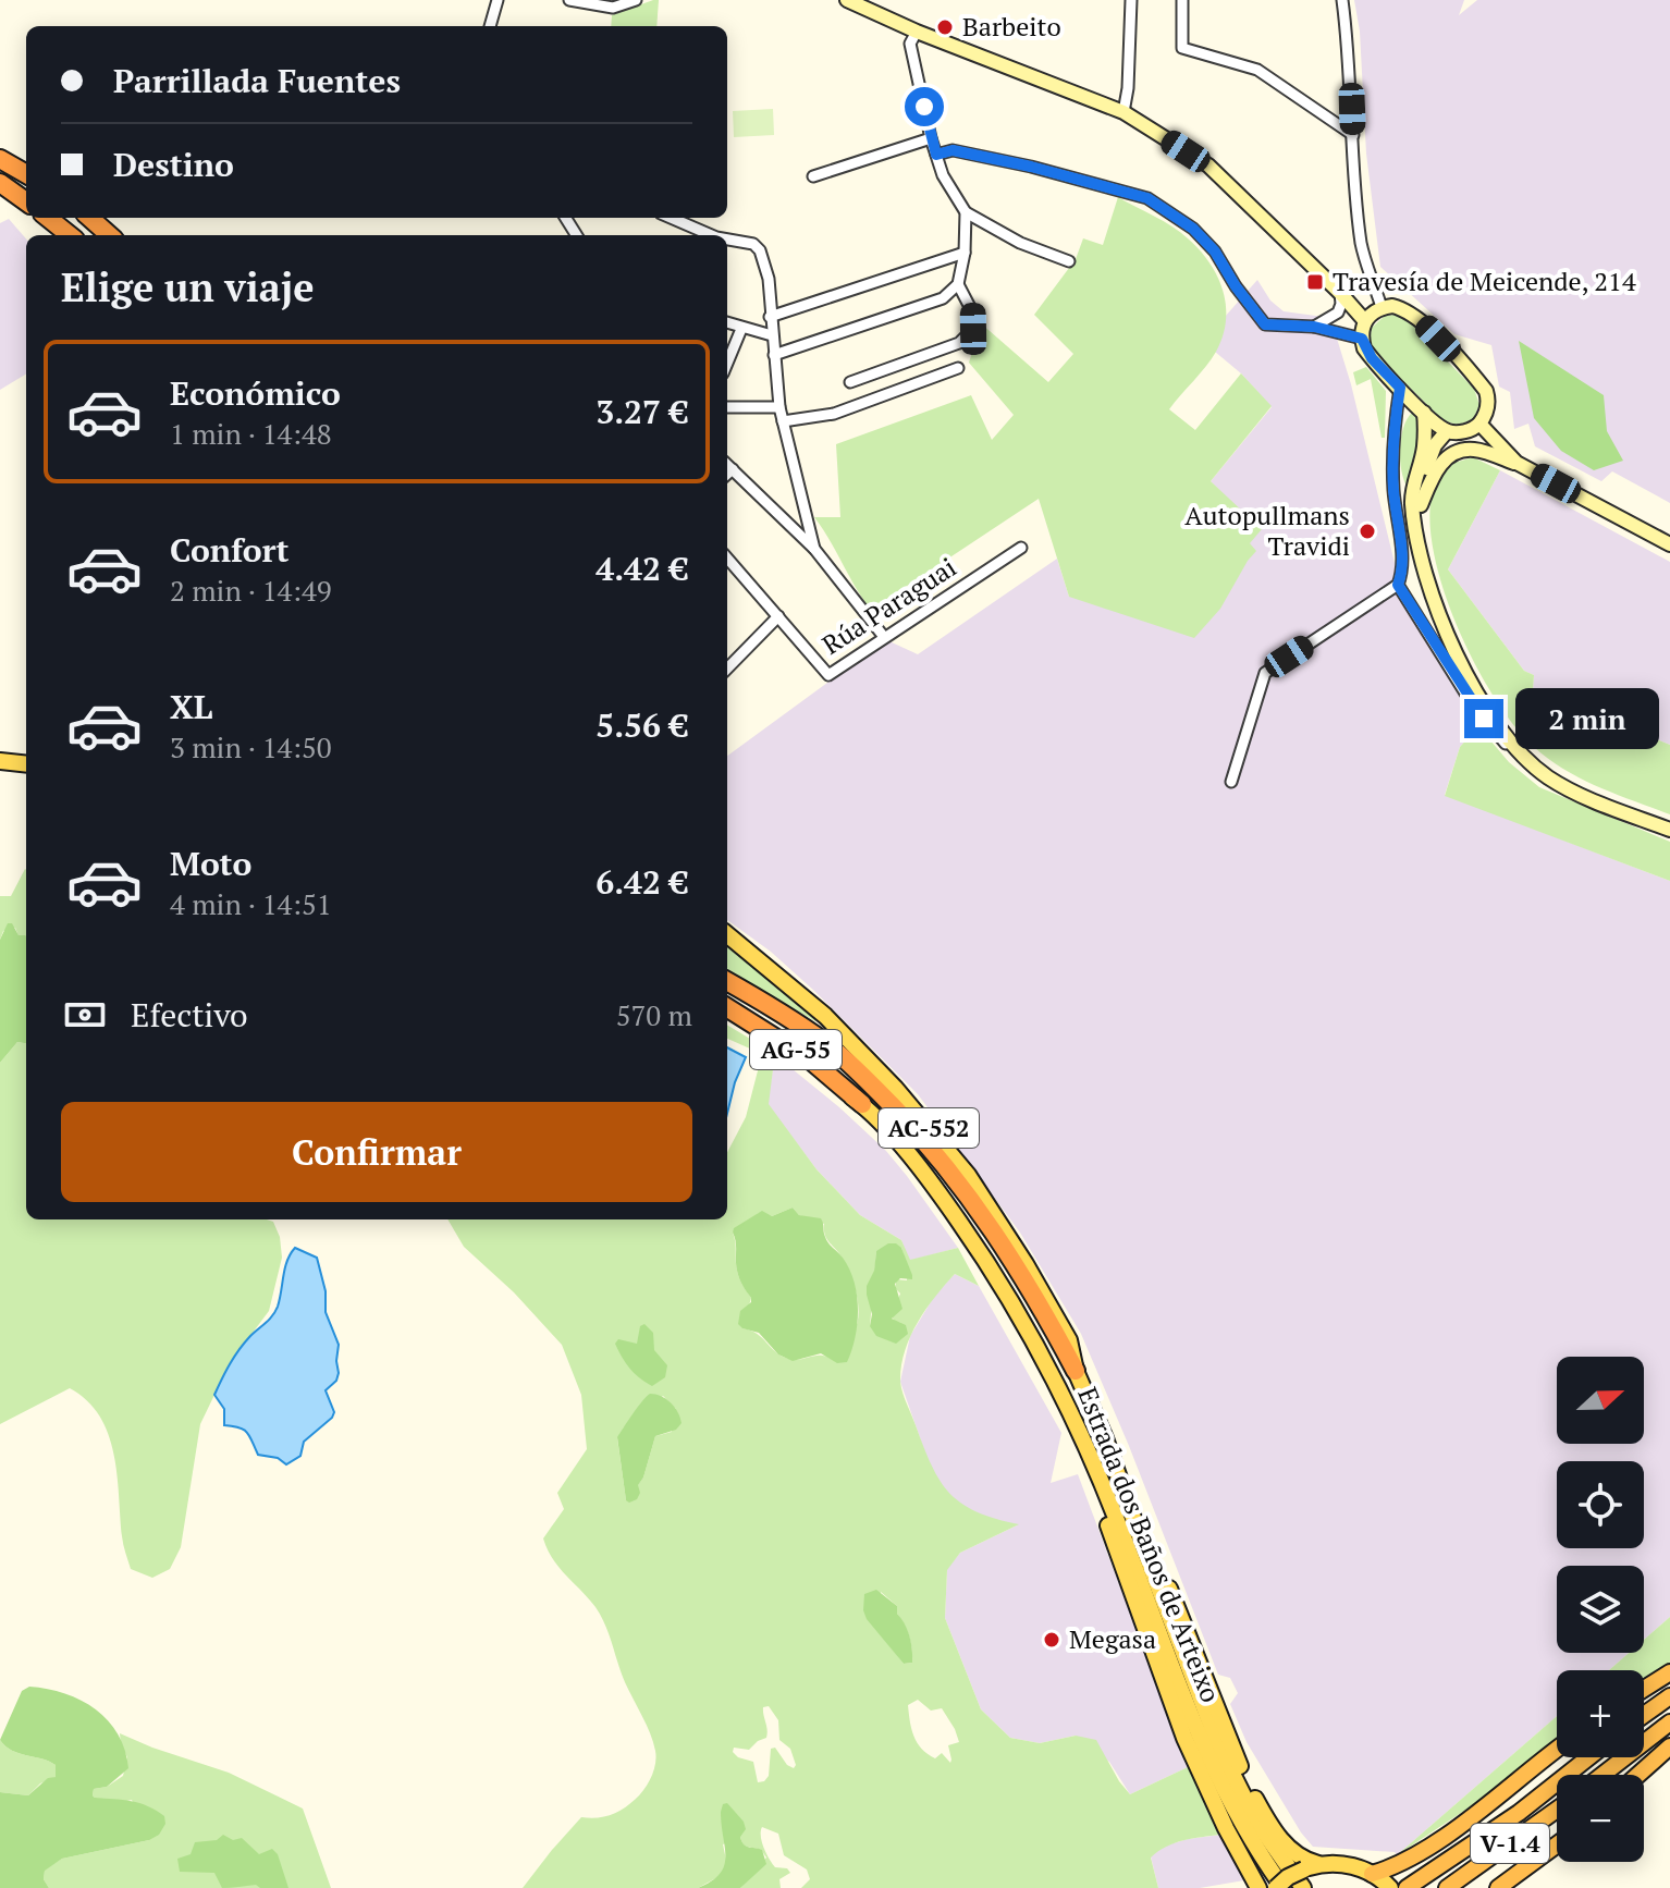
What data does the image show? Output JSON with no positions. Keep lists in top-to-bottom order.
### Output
{
  "streets": {
    "highway": ["AG-55", "V-1.4"],
    "main road": ["AC-552", "Estrada dos Baños de Arteixo"],
    "street": ["Rúa Paraguai"]
  },
  "crossings": [
    ["AG-55", "AC-552"],
    ["AG-55", "Estrada dos Baños de Arteixo"],
    ["AC-552", "Estrada dos Baños de Arteixo"]
  ],
  "places": {
    "other": ["Barbeito", "Autopullmans Travidi", "Megasa"],
    "transit": ["Travesía de Meicende, 214"]
  },
  "north": "right",
  "page": {
    "banner": ["Parrillada Fuentes", "Destino"],
    "heading": "Elige un viaje",
    "list": [
      {
        "name": "Económico",
        "note": "1 min · 14:48",
        "value": "3.27 €"
      },
      {
        "name": "Confort",
        "note": "2 min · 14:49",
        "value": "4.42 €"
      },
      {
        "name": "XL",
        "note": "3 min · 14:50",
        "value": "5.56 €"
      },
      {
        "name": "Moto",
        "note": "4 min · 14:51",
        "value": "6.42 €"
      }
    ],
    "bubble": "2 min",
    "pay": ["Efectivo", "570 m"],
    "buttons": "Confirmar",
    "map_buttons": ["+", "−"]
  }
}
